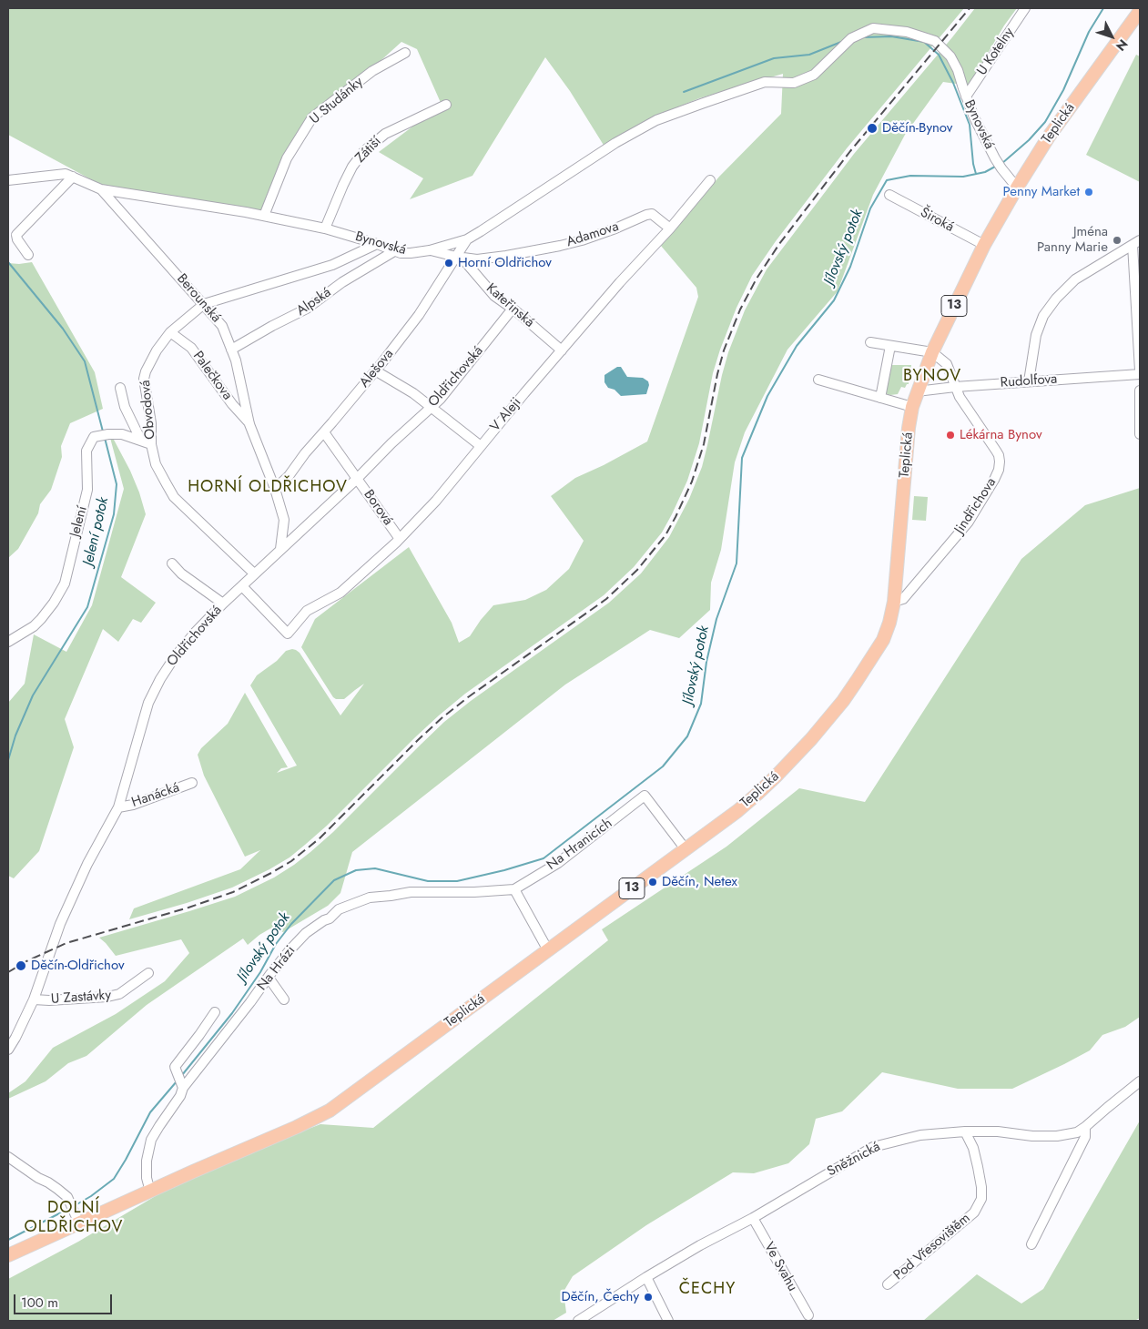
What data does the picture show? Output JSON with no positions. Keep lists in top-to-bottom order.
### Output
{
  "streets": {
    "main road": ["Teplická", "13"],
    "street": [
      "U Kotelny",
      "U Studánky",
      "Bynovská",
      "Zátiší",
      "Široká",
      "Adamova",
      "Berounská",
      "Alpská",
      "Kateřinská",
      "Alešova",
      "Palečkova",
      "Oldřichovská",
      "Rudolfova",
      "Obvodová",
      "V Aleji",
      "Jindřichova",
      "Borová",
      "Jelení",
      "Hanácká",
      "Na Hranicích",
      "Na Hrázi",
      "U Zastávky",
      "Sněžnická",
      "Pod Vřesovištěm",
      "Ve Svahu"
    ]
  },
  "crossings": [
    ["U Kotelny", "Bynovská"],
    ["U Studánky", "Bynovská"],
    ["Teplická", "Bynovská"],
    ["Teplická", "Široká"],
    ["Teplická", "Rudolfova"],
    ["Teplická", "Jindřichova"],
    ["Teplická", "Na Hranicích"],
    ["Teplická", "Na Hrázi"],
    ["Bynovská", "Zátiší"],
    ["Bynovská", "Adamova"],
    ["Bynovská", "Berounská"],
    ["Bynovská", "Alpská"],
    ["Bynovská", "Alešova"],
    ["Bynovská", "Obvodová"],
    ["Adamova", "Kateřinská"],
    ["Adamova", "Alešova"],
    ["Adamova", "V Aleji"],
    ["Berounská", "Alpská"],
    ["Berounská", "Alešova"],
    ["Berounská", "Palečkova"],
    ["Berounská", "Oldřichovská"],
    ["Berounská", "Obvodová"],
    ["Kateřinská", "Alešova"],
    ["Kateřinská", "Oldřichovská"],
    ["Kateřinská", "V Aleji"],
    ["Alešova", "Borová"],
    ["Palečkova", "Obvodová"],
    ["Oldřichovská", "Obvodová"],
    ["Oldřichovská", "V Aleji"],
    ["Oldřichovská", "Borová"],
    ["Oldřichovská", "Hanácká"],
    ["Oldřichovská", "U Zastávky"],
    ["Rudolfova", "Jindřichova"],
    ["Obvodová", "Jelení"],
    ["V Aleji", "Borová"],
    ["Na Hranicích", "Na Hrázi"],
    ["Sněžnická", "Pod Vřesovištěm"],
    ["Sněžnická", "Ve Svahu"]
  ],
  "districts": [
    "BYNOV",
    "HORNÍ OLDŘICHOV",
    "DOLNÍ OLDŘICHOV",
    "ČECHY"
  ],
  "water": ["Jílovský potok", "Jelení potok"],
  "places": [
    "Děčín-Bynov",
    "Penny Market",
    "Jména Panny Marie",
    "Horní Oldřichov",
    "Lékárna Bynov",
    "Děčín, Netex",
    "Děčín-Oldřichov",
    "Děčín, Čechy"
  ],
  "scale_bar": "100 m",
  "north": "bottom right"
}
